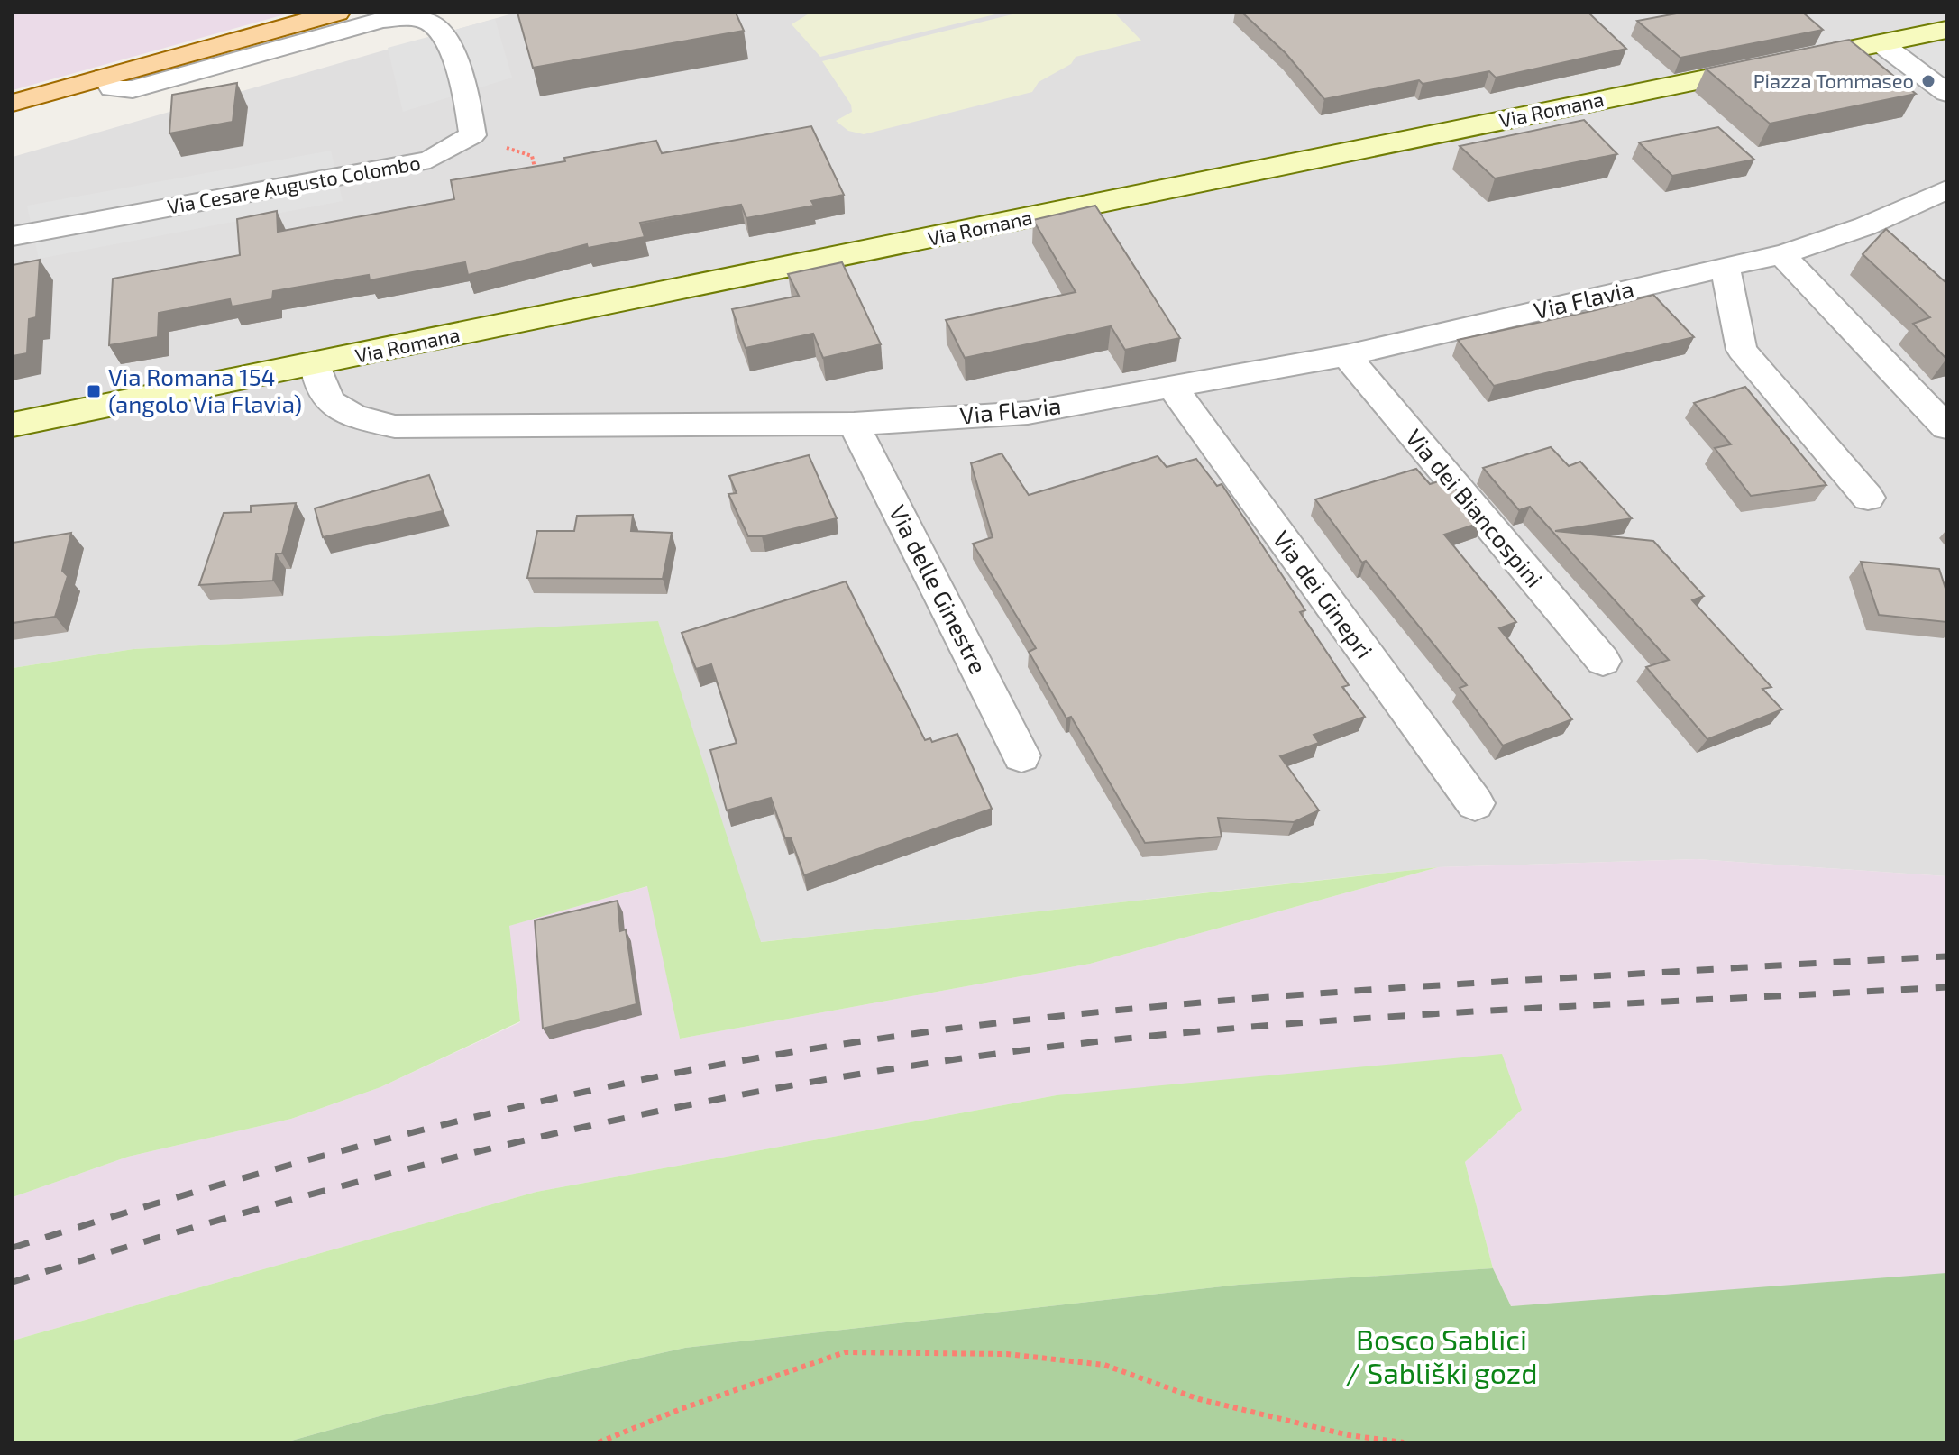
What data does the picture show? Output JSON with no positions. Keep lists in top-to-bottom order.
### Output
{
  "streets": {
    "street": [
      "Via Romana",
      "Via Cesare Augusto Colombo",
      "Via Flavia",
      "Via dei Biancospini",
      "Via delle Ginestre",
      "Via dei Ginepri"
    ]
  },
  "crossings": [
    ["Via Romana", "Via Flavia"],
    ["Via Flavia", "Via dei Biancospini"],
    ["Via Flavia", "Via delle Ginestre"],
    ["Via Flavia", "Via dei Ginepri"]
  ],
  "parks": ["Bosco Sablici / Sabliški gozd"],
  "places": {
    "other": ["Piazza Tommaseo"],
    "transit": ["Via Romana 154 (angolo Via Flavia)"]
  }
}
